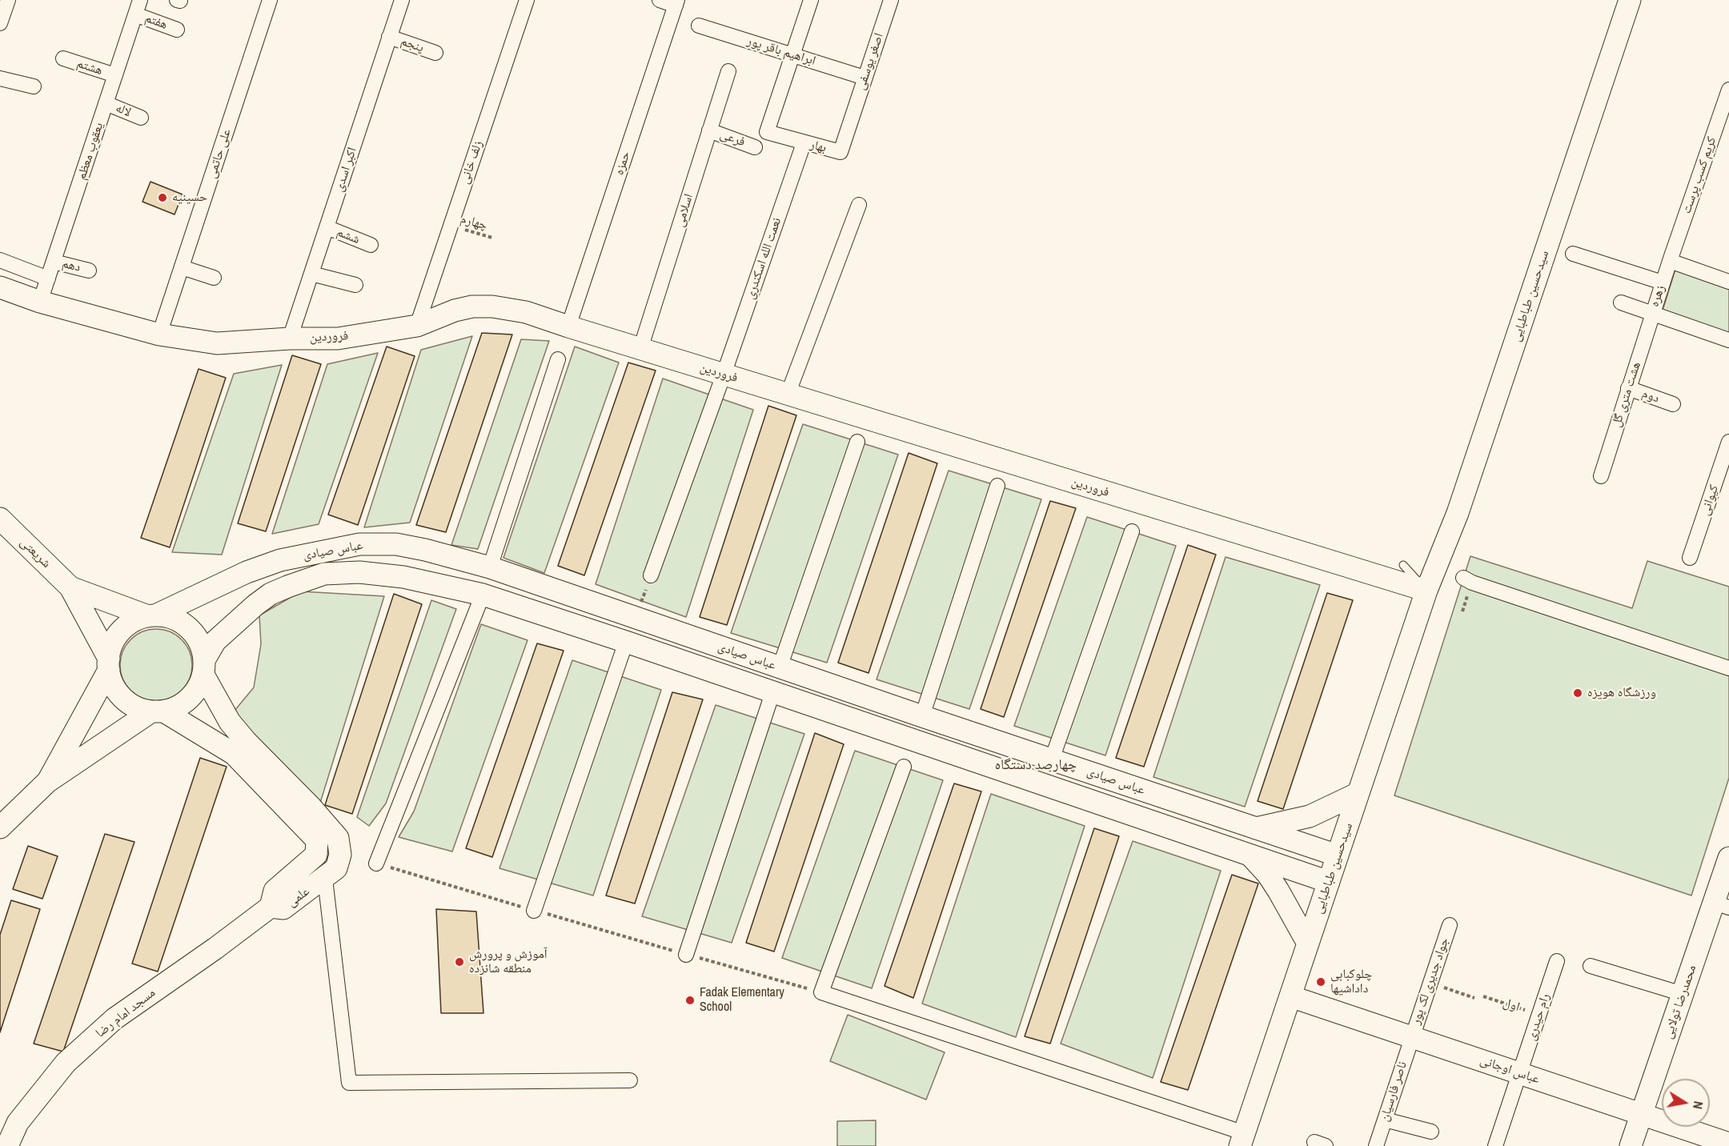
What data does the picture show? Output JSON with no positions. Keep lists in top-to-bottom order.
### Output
{
  "streets": {
    "street": [
      "هفتم",
      "پنجم",
      "ابراهیم باقر پور",
      "اصغر یوسفی",
      "هشتم",
      "لاله",
      "فرعی",
      "بهار",
      "یعقوب معظم",
      "علی حاتمی",
      "زلف خانی",
      "حمزه",
      "اکبر اسدی",
      "کریم کسب پرست",
      "اسلامی",
      "ششم",
      "نعمت الله اسکندری",
      "دهم",
      "سیدحسین طباطبایی",
      "زهره",
      "فروردین",
      "هشت متری گل",
      "دوم",
      "کیوانی",
      "عباس صیادی",
      "شریعتی",
      "علمی",
      "جواد جدیری لک پور",
      "محمدرضا تولایی",
      "مسجد امام رضا",
      "رام حیدری",
      "عباس اوجانی",
      "ناصر فارسیان"
    ],
    "path": ["چهارم", "اول"]
  },
  "crossings": [
    ["هفتم", "یعقوب معظم"],
    ["پنجم", "اکبر اسدی"],
    ["ابراهیم باقر پور", "اصغر یوسفی"],
    ["ابراهیم باقر پور", "بهار"],
    ["اصغر یوسفی", "بهار"],
    ["هشتم", "یعقوب معظم"],
    ["لاله", "یعقوب معظم"],
    ["فرعی", "اسلامی"],
    ["بهار", "نعمت الله اسکندری"],
    ["یعقوب معظم", "دهم"],
    ["یعقوب معظم", "فروردین"],
    ["علی حاتمی", "فروردین"],
    ["زلف خانی", "چهارم"],
    ["زلف خانی", "فروردین"],
    ["حمزه", "فروردین"],
    ["اکبر اسدی", "ششم"],
    ["اکبر اسدی", "فروردین"],
    ["کریم کسب پرست", "زهره"],
    ["اسلامی", "فروردین"],
    ["نعمت الله اسکندری", "فروردین"],
    ["سیدحسین طباطبایی", "فروردین"],
    ["سیدحسین طباطبایی", "عباس صیادی"],
    ["سیدحسین طباطبایی", "عباس اوجانی"],
    ["زهره", "هشت متری گل"],
    ["هشت متری گل", "دوم"],
    ["عباس صیادی", "شریعتی"],
    ["علمی", "مسجد امام رضا"],
    ["جواد جدیری لک پور", "عباس اوجانی"],
    ["جواد جدیری لک پور", "ناصر فارسیان"],
    ["محمدرضا تولایی", "عباس اوجانی"],
    ["اول", "رام حیدری"],
    ["رام حیدری", "عباس اوجانی"],
    ["عباس اوجانی", "ناصر فارسیان"]
  ],
  "districts": ["چهارصد دستگاه"],
  "places": [
    "حسینیه",
    "ورزشگاه هویزه",
    "آموزش و پرورش منطقه شانزده",
    "چلوکبابی داداشیها",
    "Fadak Elementary School"
  ],
  "north": "right"
}
